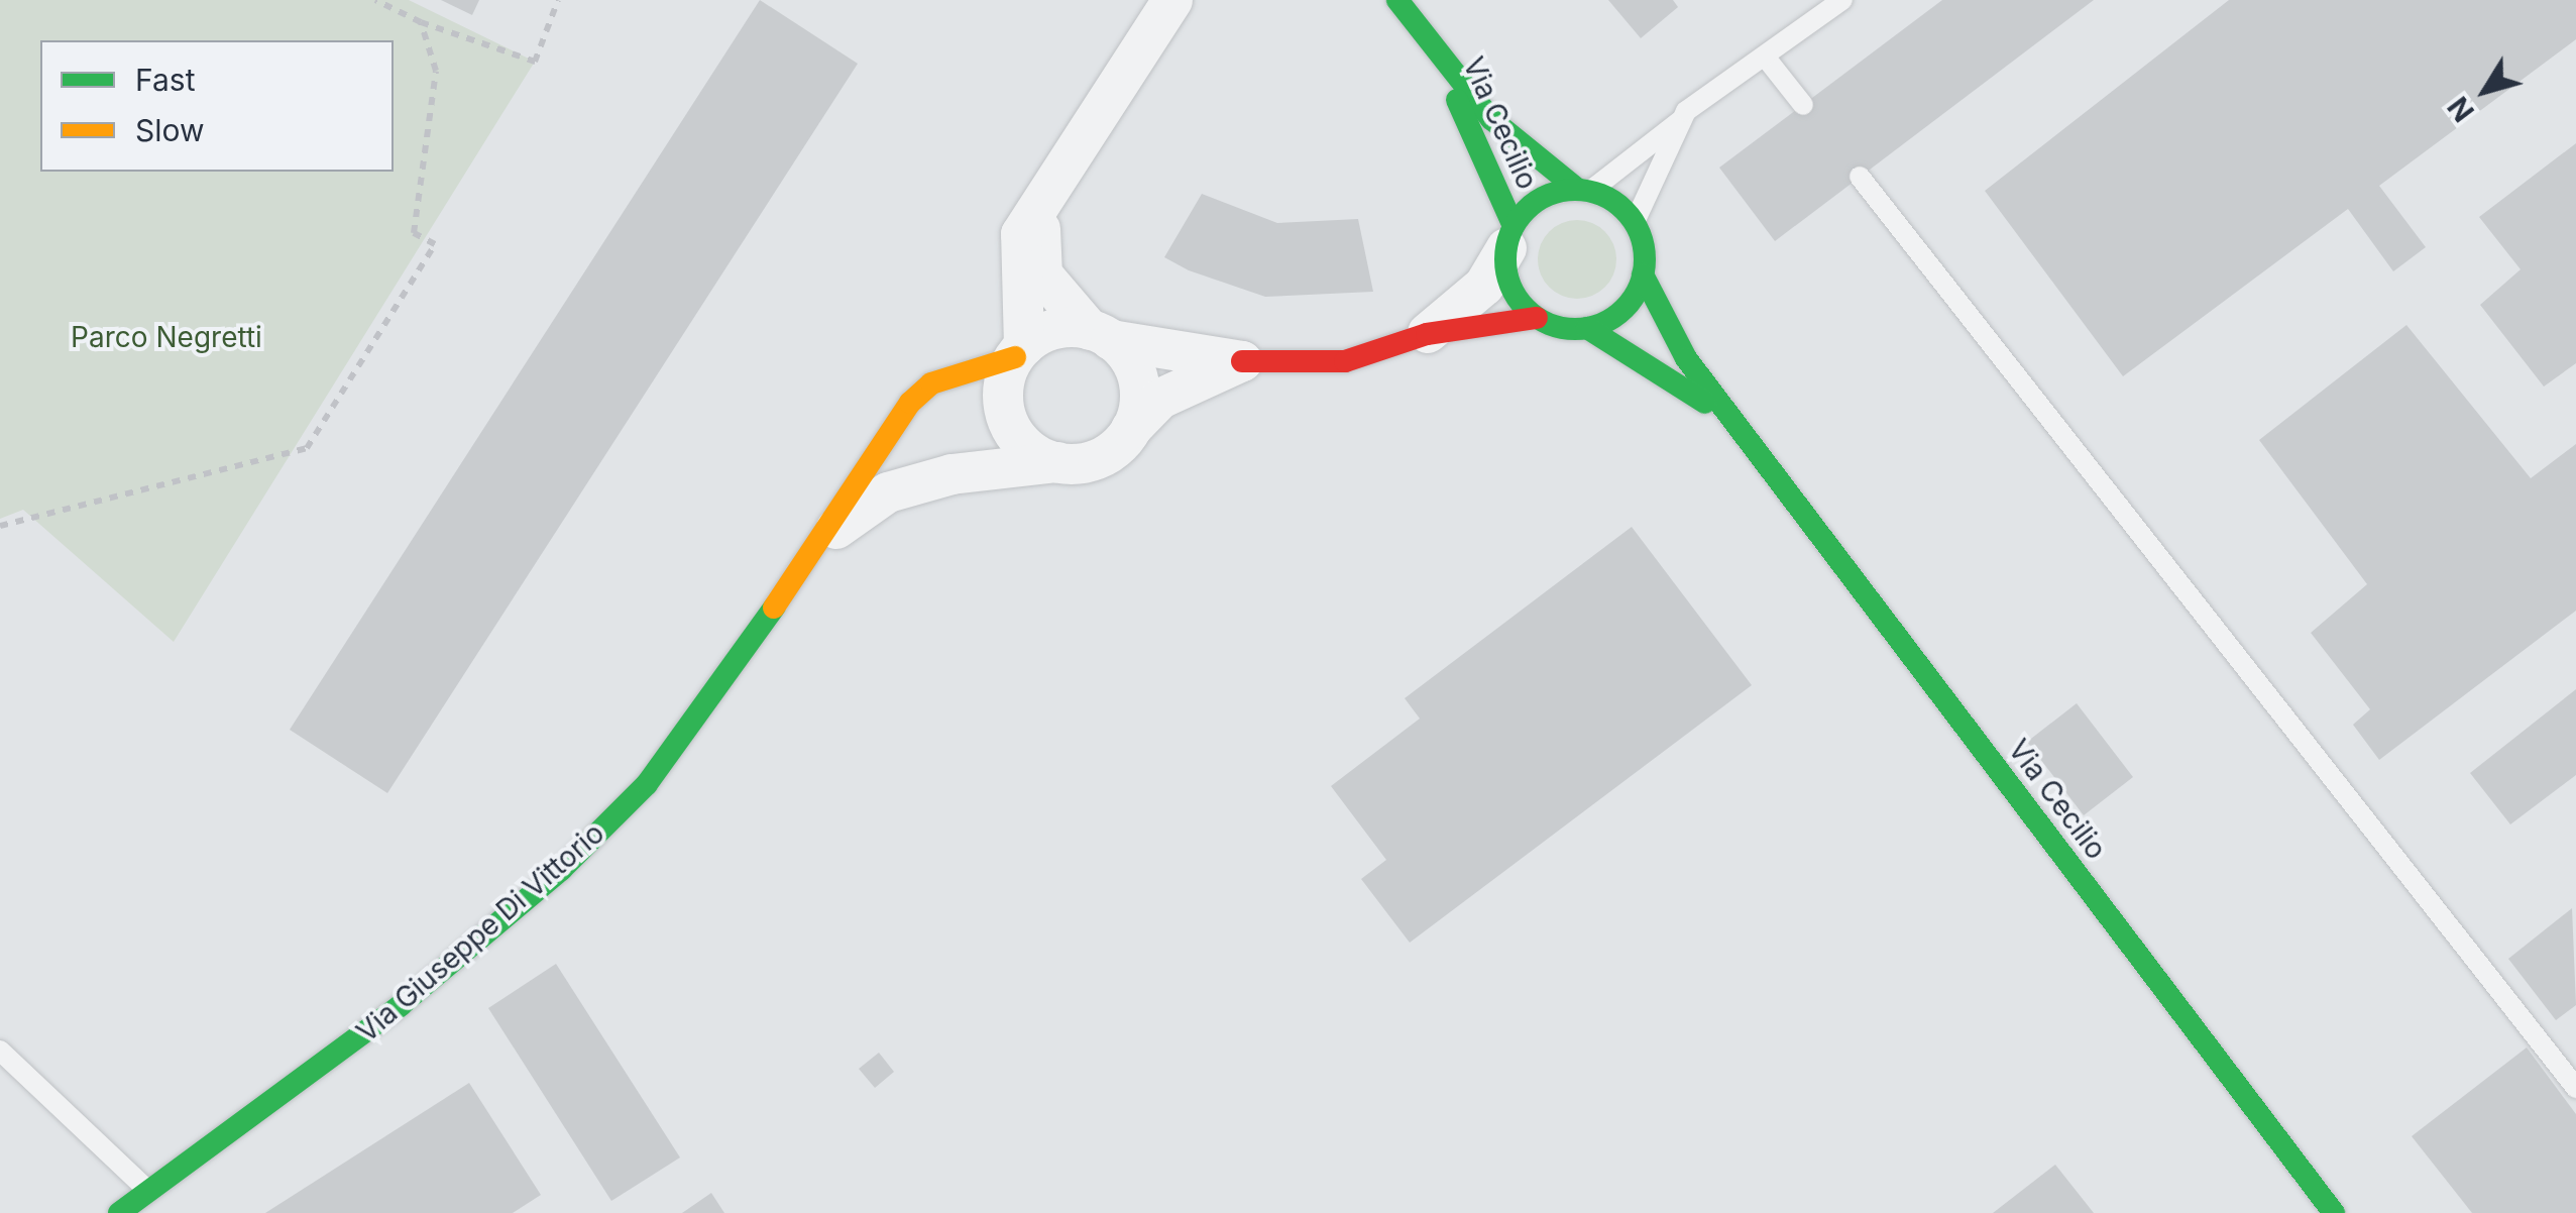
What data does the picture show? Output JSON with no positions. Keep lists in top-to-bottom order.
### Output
{
  "streets": {
    "main road": ["Via Cecilio", "Via Giuseppe Di Vittorio"]
  },
  "parks": ["Parco Negretti"],
  "legend": ["Fast", "Slow"],
  "north": "bottom left"
}
